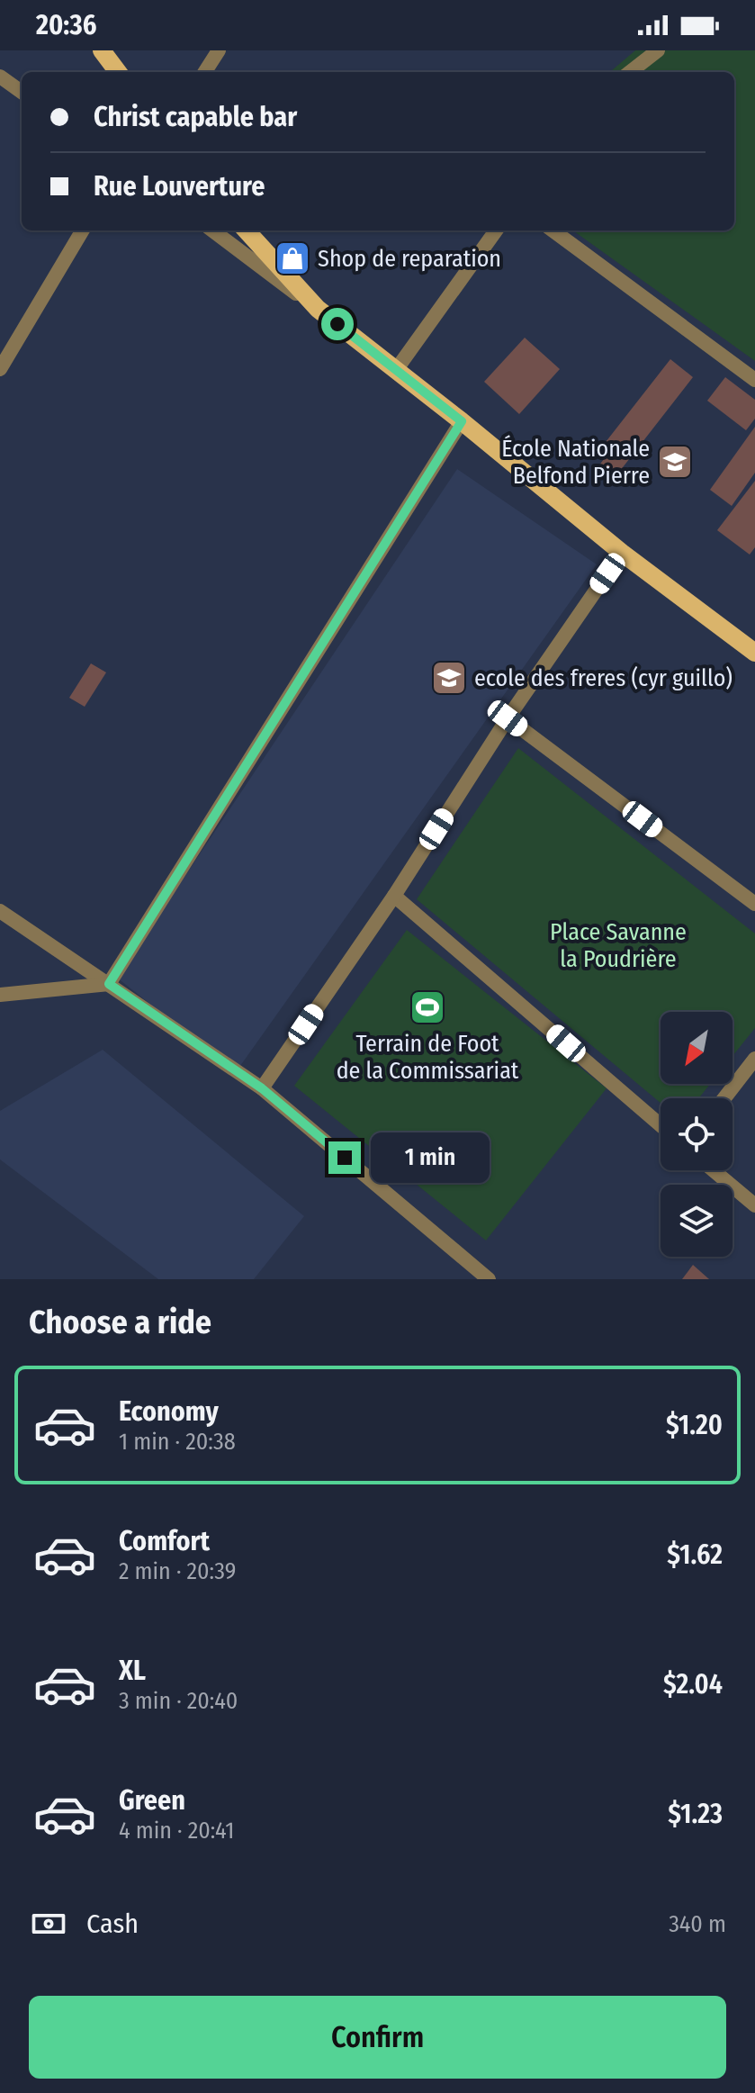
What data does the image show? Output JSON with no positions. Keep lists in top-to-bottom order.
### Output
{
  "parks": ["Place Savanne la Poudrière"],
  "places": {
    "shop": ["Shop de reparation"],
    "school or university": ["École Nationale Belfond Pierre", "ecole des freres (cyr guillo)"],
    "sports": ["Terrain de Foot de la Commissariat"]
  },
  "north": "bottom left",
  "page": {
    "status": "20:36",
    "banner": ["Christ capable bar", "Rue Louverture"],
    "bubble": "1 min",
    "heading": "Choose a ride",
    "list": [
      {
        "name": "Economy",
        "note": "1 min · 20:38",
        "value": "$1.20"
      },
      {
        "name": "Comfort",
        "note": "2 min · 20:39",
        "value": "$1.62"
      },
      {
        "name": "XL",
        "note": "3 min · 20:40",
        "value": "$2.04"
      },
      {
        "name": "Green",
        "note": "4 min · 20:41",
        "value": "$1.23"
      }
    ],
    "pay": ["Cash", "340 m"],
    "buttons": "Confirm"
  }
}
